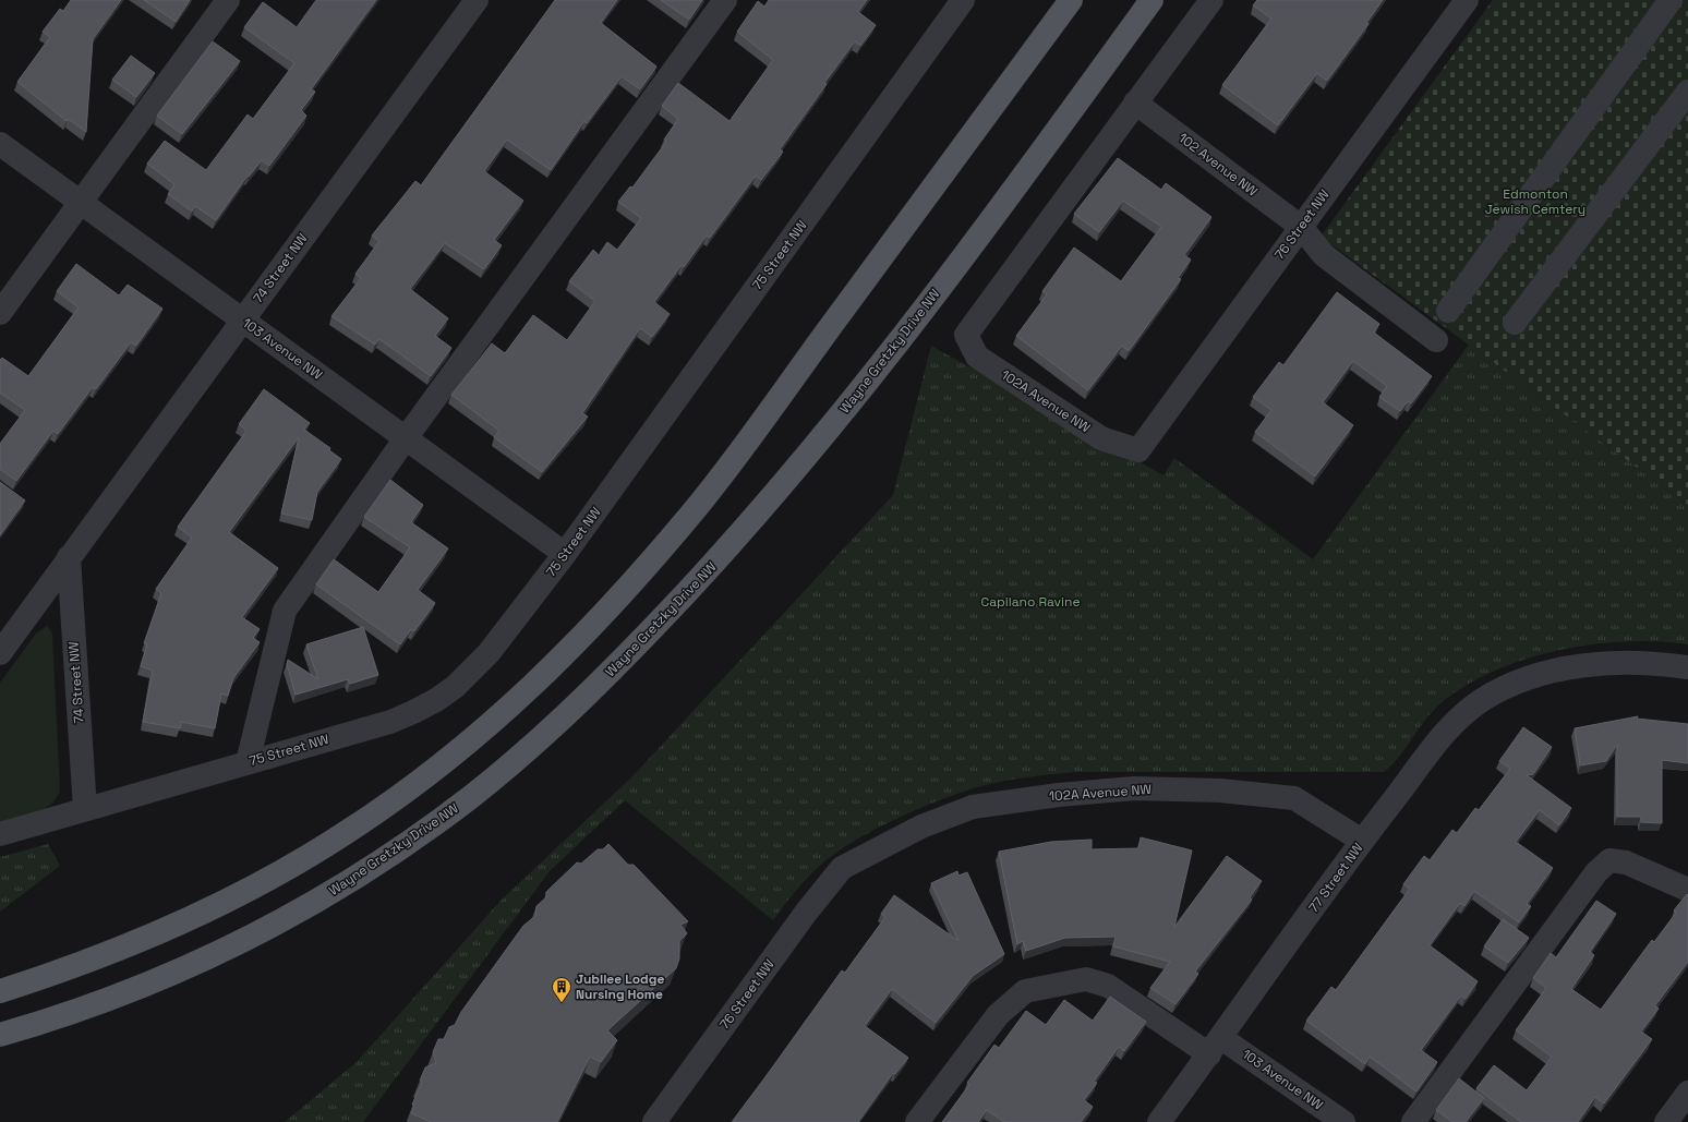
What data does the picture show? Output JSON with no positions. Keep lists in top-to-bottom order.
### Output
{
  "streets": {
    "main road": ["Wayne Gretzky Drive NW"],
    "street": [
      "102 Avenue NW",
      "76 Street NW",
      "75 Street NW",
      "74 Street NW",
      "103 Avenue NW",
      "102A Avenue NW",
      "77 Street NW"
    ]
  },
  "crossings": [
    ["102 Avenue NW", "76 Street NW"],
    ["102 Avenue NW", "102A Avenue NW"],
    ["76 Street NW", "102A Avenue NW"],
    ["75 Street NW", "74 Street NW"],
    ["75 Street NW", "103 Avenue NW"],
    ["74 Street NW", "103 Avenue NW"],
    ["103 Avenue NW", "77 Street NW"],
    ["102A Avenue NW", "77 Street NW"]
  ],
  "parks": ["Edmonton Jewish Cemtery", "Capilano Ravine"],
  "places": {
    "building": ["Jubilee Lodge Nursing Home"]
  }
}
